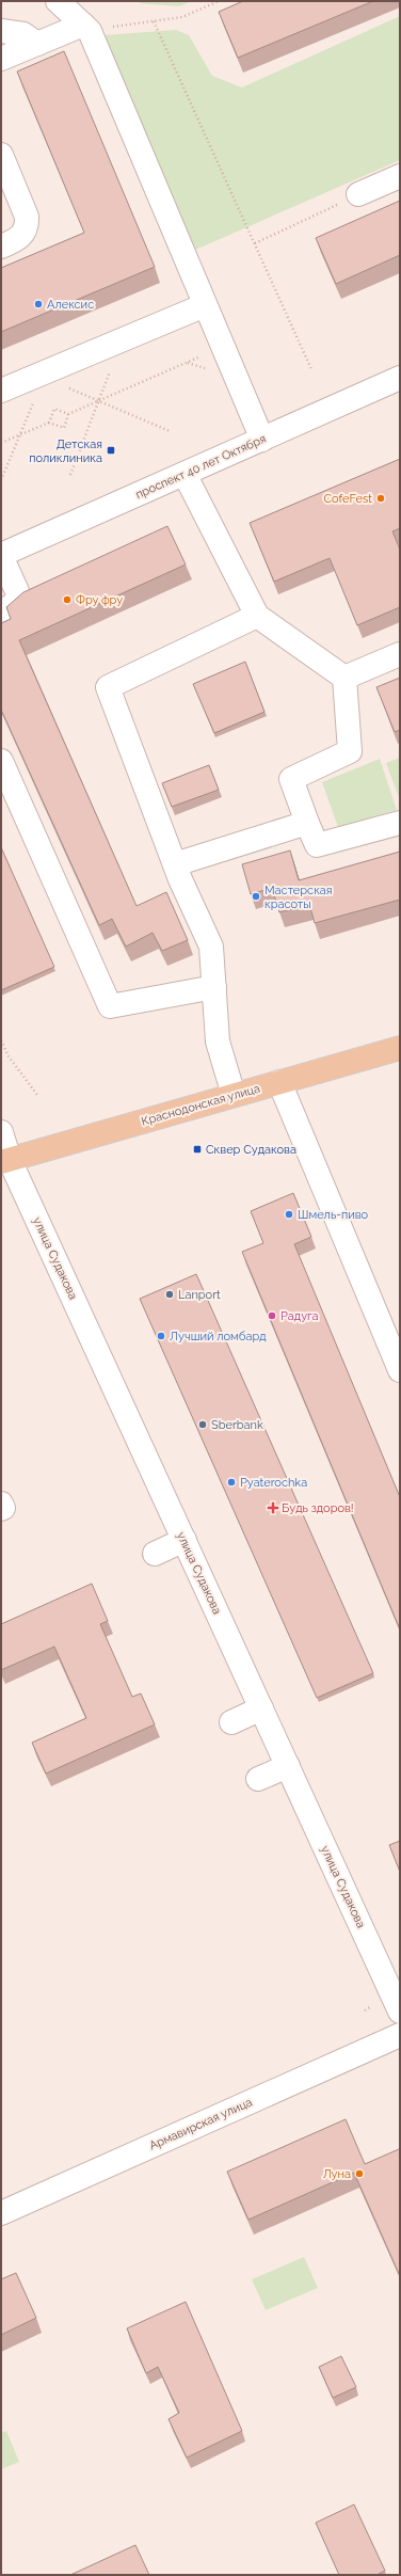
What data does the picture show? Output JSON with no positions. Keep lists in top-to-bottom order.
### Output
{
  "streets": {
    "main road": ["Краснодонская улица"],
    "street": ["проспект 40 лет Октября", "улица Судакова", "Армавирская улица"]
  },
  "crossings": [
    ["Краснодонская улица", "улица Судакова"]
  ],
  "places": {
    "other": [
      "Алексис",
      "CofeFest",
      "Фру фру",
      "Мастерская красоты",
      "Шмель-пиво",
      "Lanport",
      "Радуга",
      "Лучший ломбард",
      "Sberbank",
      "Pyaterochka",
      "Луна"
    ],
    "transit": ["Детская поликлиника", "Сквер Судакова"],
    "health": ["Будь здоров!"]
  }
}
